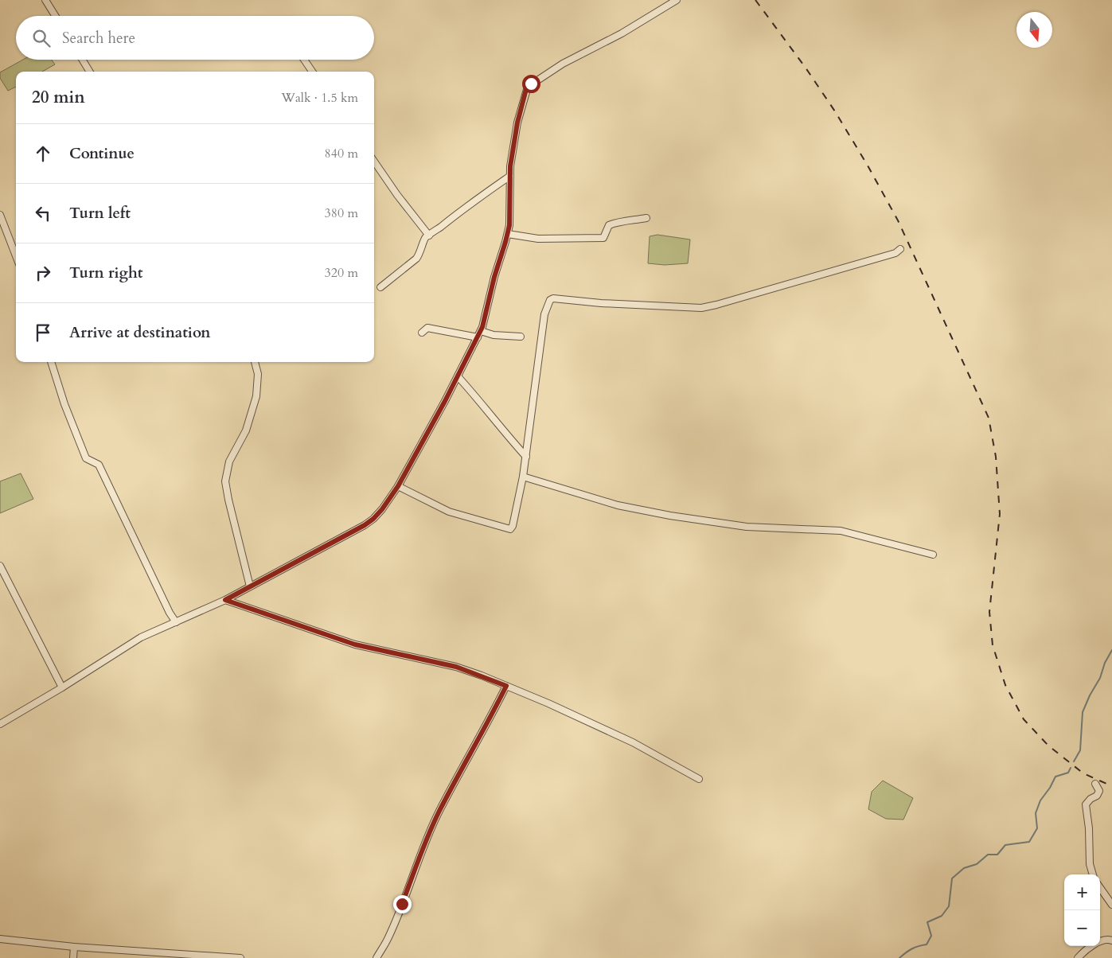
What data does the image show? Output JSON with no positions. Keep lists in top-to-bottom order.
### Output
{
  "north": "bottom",
  "page": {
    "search": "Search here",
    "heading": ["20 min", "Walk · 1.5 km"],
    "list": [
      ["Continue", "840 m"],
      ["Turn left", "380 m"],
      ["Turn right", "320 m"],
      "Arrive at destination"
    ],
    "map_buttons": ["+", "−"]
  }
}
